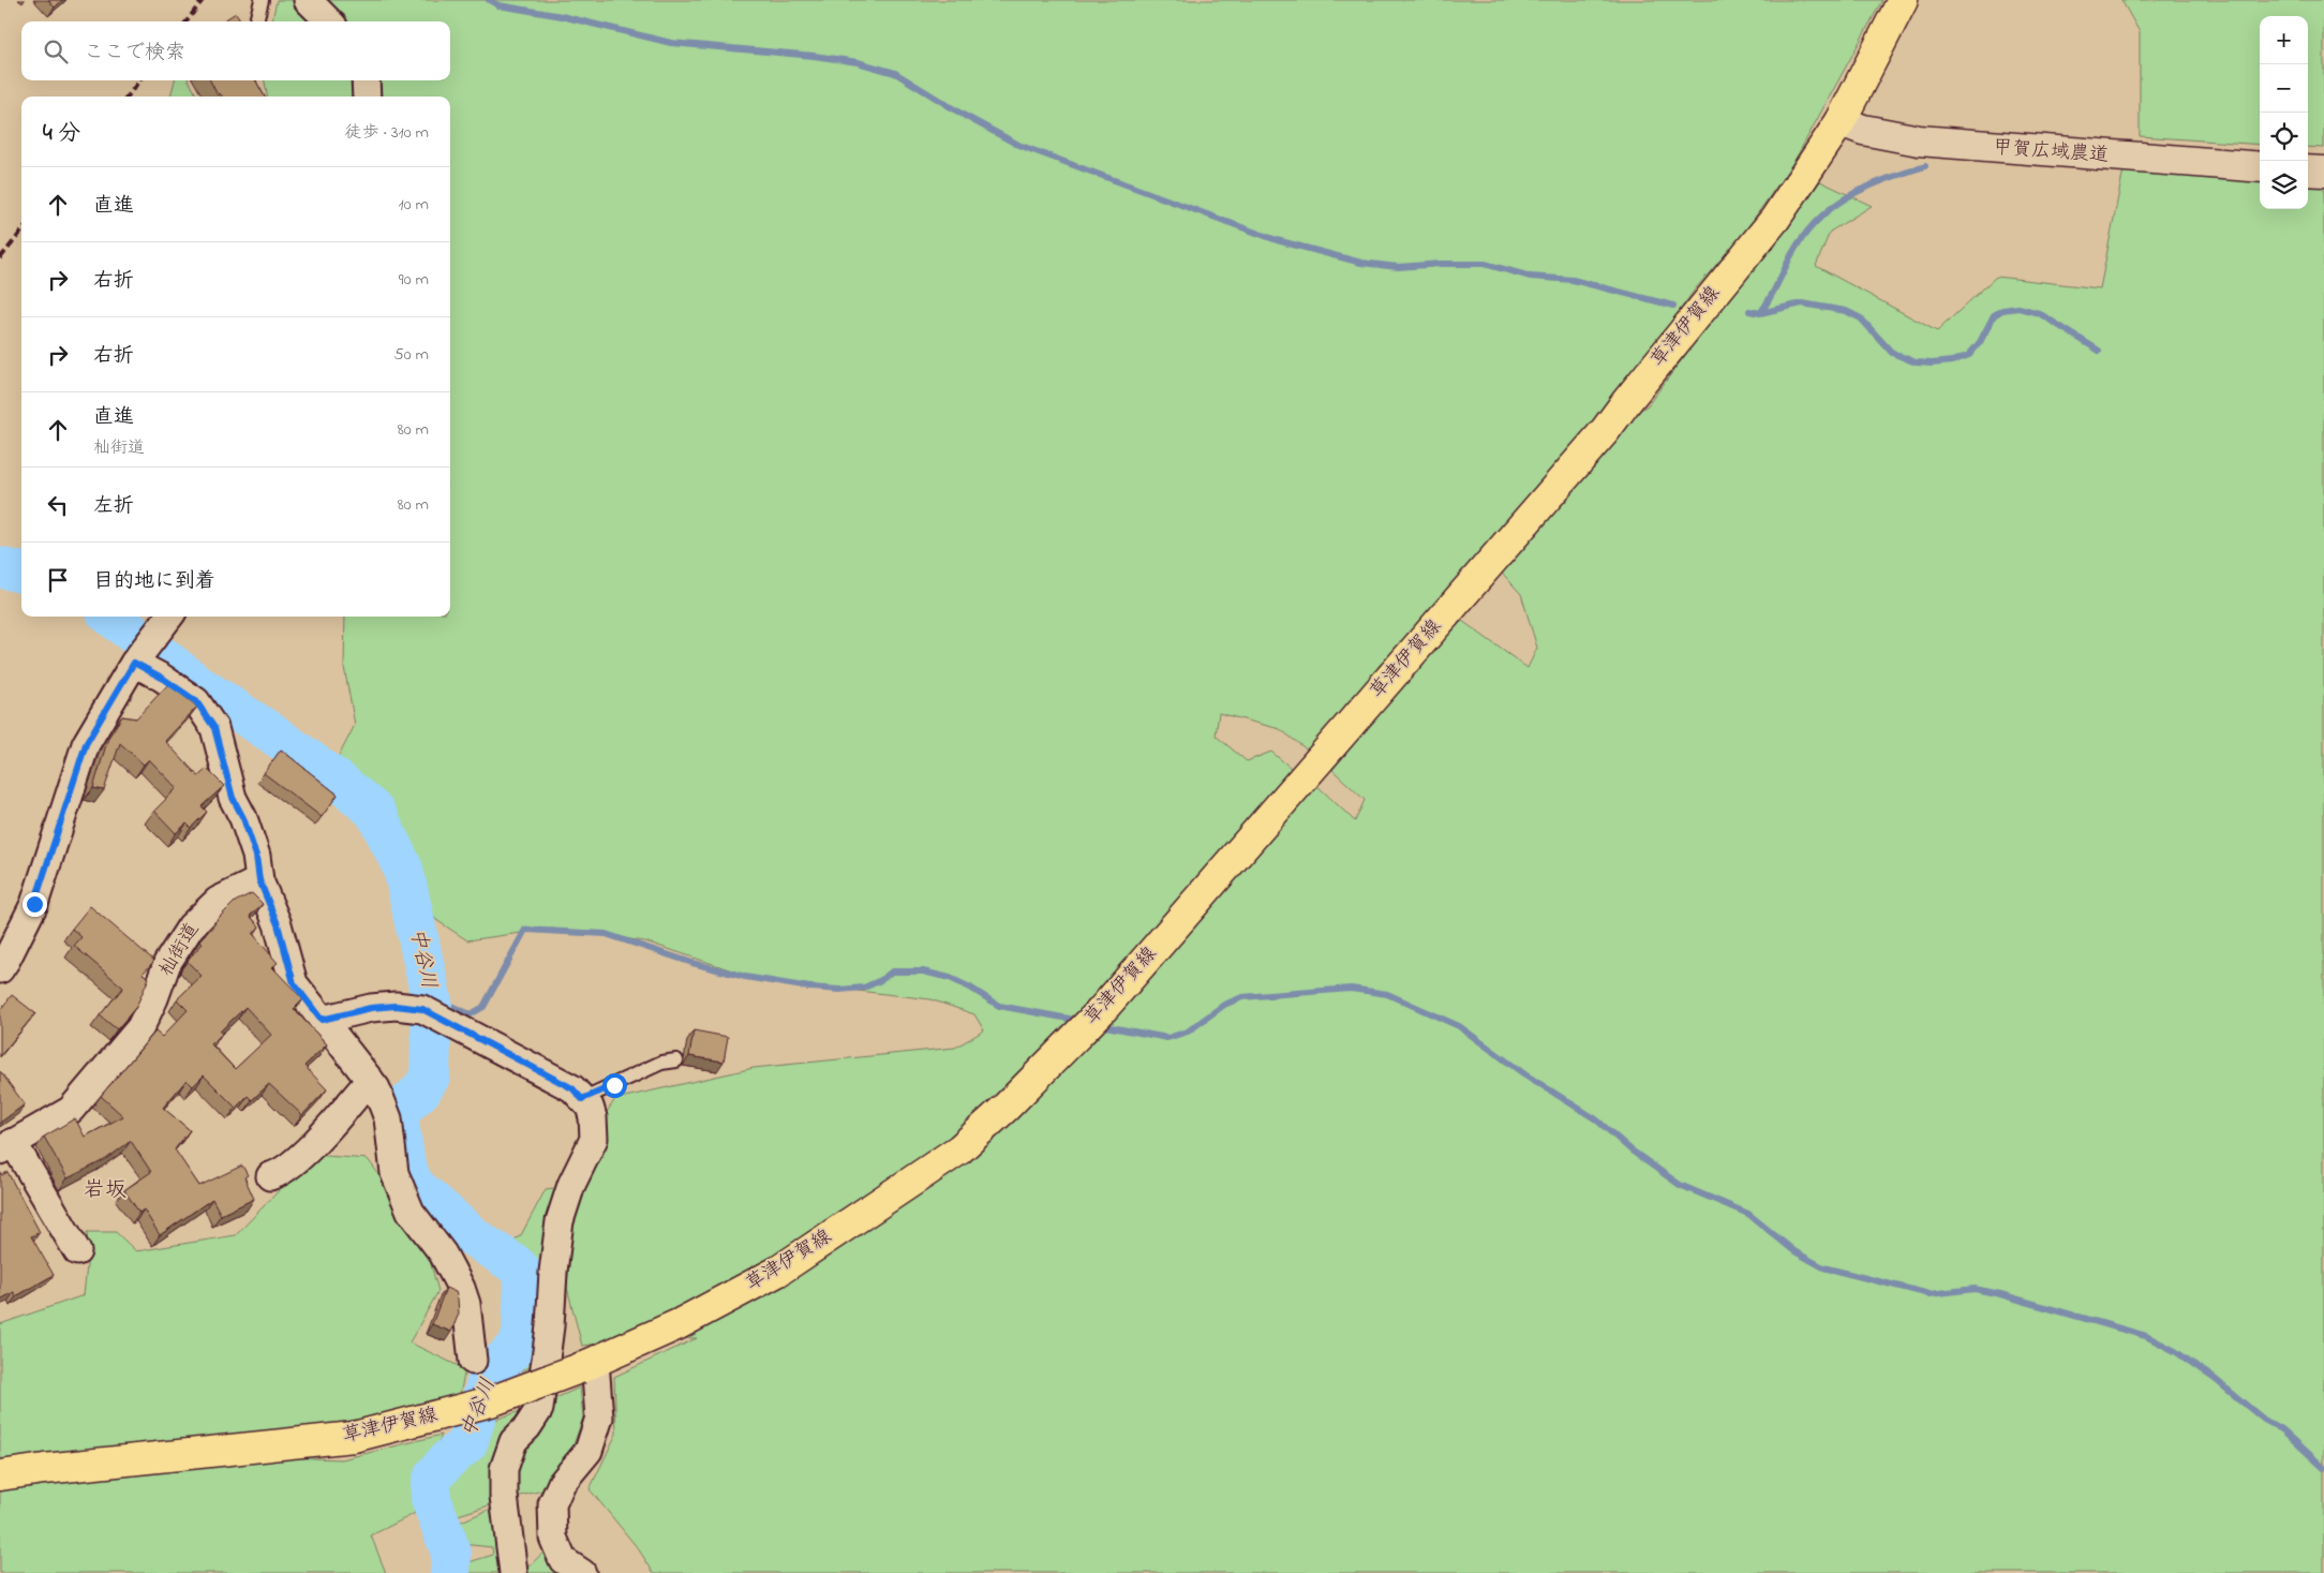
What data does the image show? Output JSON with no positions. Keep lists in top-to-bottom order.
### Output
{
  "streets": {
    "main road": ["草津伊賀線"],
    "street": ["甲賀広域農道", "杣街道"]
  },
  "crossings": [
    ["甲賀広域農道", "草津伊賀線"]
  ],
  "districts": ["岩坂"],
  "water": ["中谷川"],
  "page": {
    "map_buttons": ["+", "−"],
    "search": "ここで検索",
    "heading": ["4 分", "徒歩 · 310 m"],
    "list": [
      ["直進", "10 m"],
      ["右折", "90 m"],
      ["右折", "50 m"],
      ["直進", "杣街道", "80 m"],
      ["左折", "80 m"],
      "目的地に到着"
    ]
  }
}
